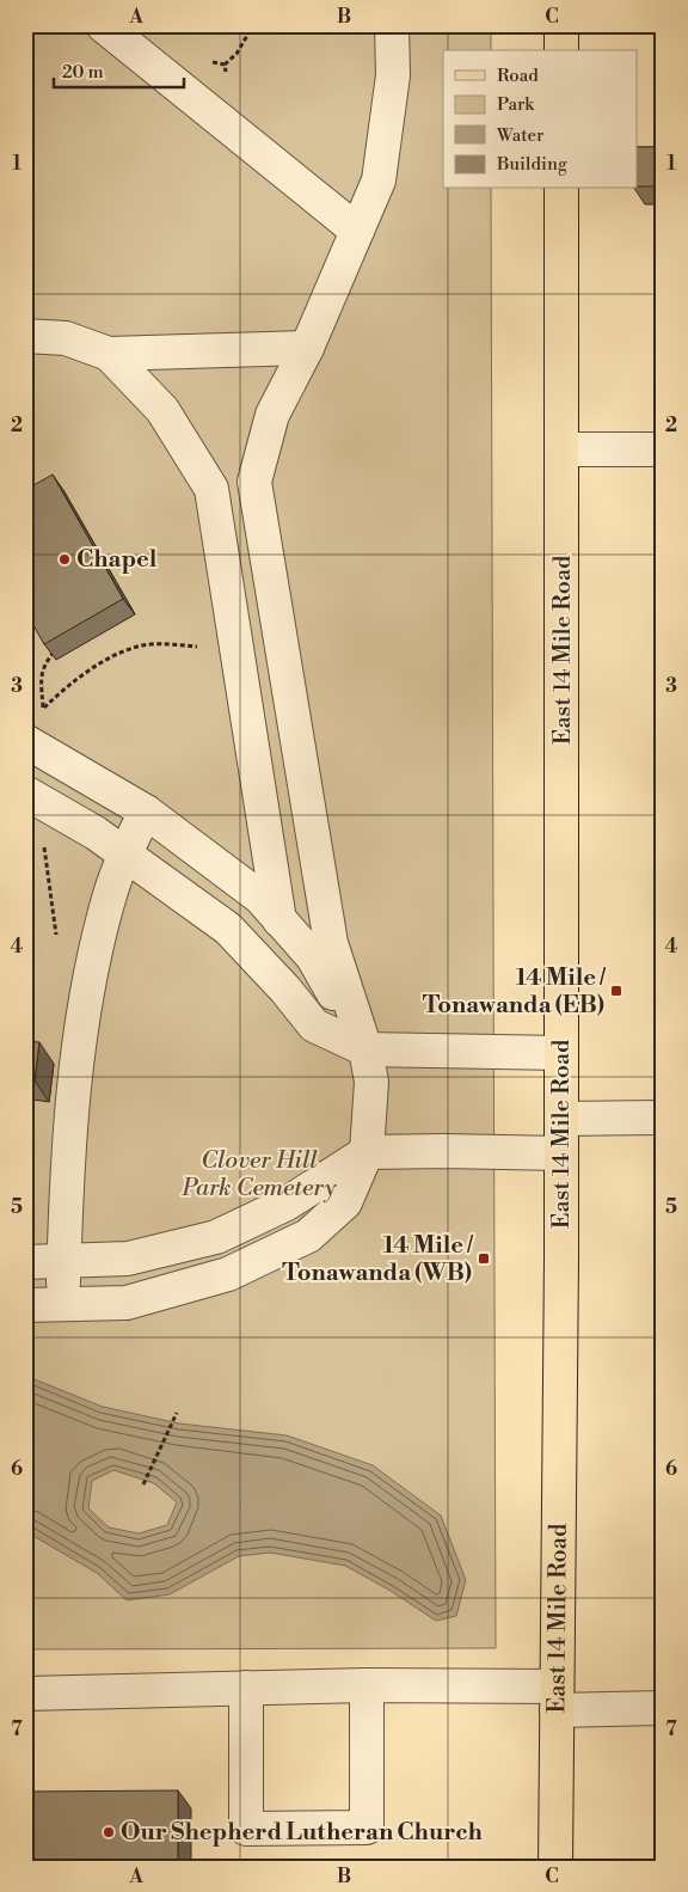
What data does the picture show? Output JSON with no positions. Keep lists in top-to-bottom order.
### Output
{
  "streets": {
    "main road": ["East 14 Mile Road"]
  },
  "parks": ["Clover Hill Park Cemetery"],
  "places": {
    "other": ["Chapel", "Our Shepherd Lutheran Church"],
    "transit": ["14 Mile / Tonawanda (EB)", "14 Mile / Tonawanda (WB)"]
  },
  "legend": [
    "Road",
    "Park",
    "Water",
    "Building"
  ],
  "scale_bar": "20 m",
  "grid": {
    "columns": ["A", "B", "C"],
    "rows": [
      "1",
      "2",
      "3",
      "4",
      "5",
      "6",
      "7"
    ]
  }
}
